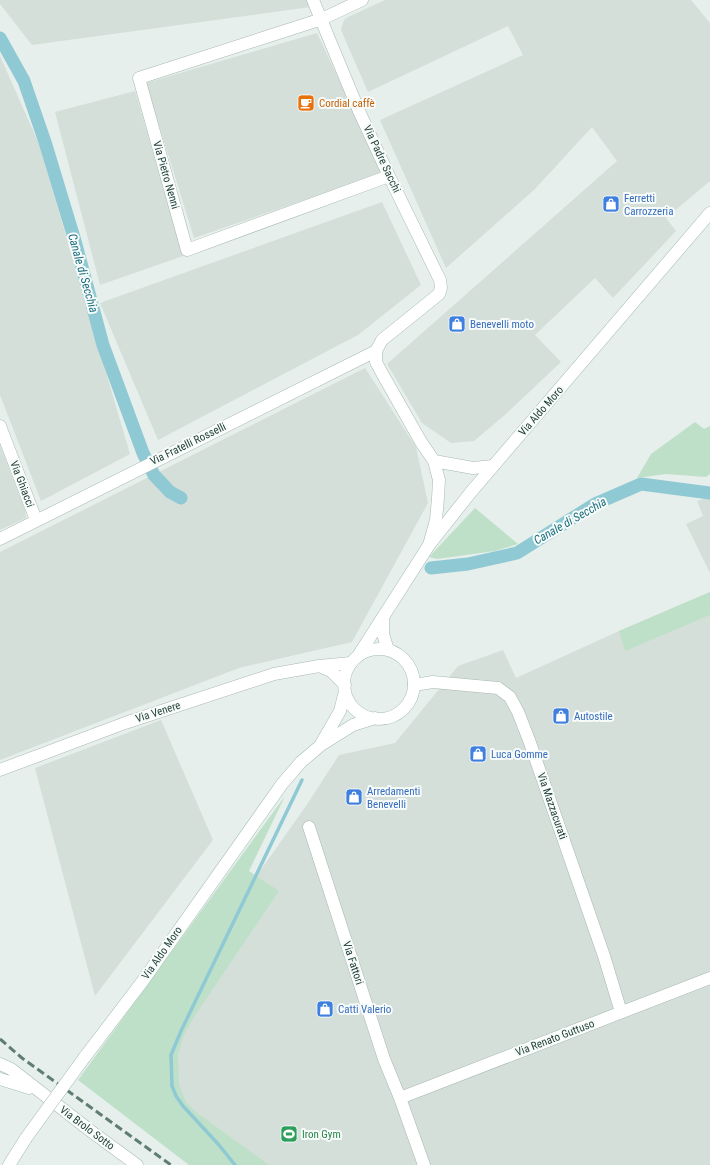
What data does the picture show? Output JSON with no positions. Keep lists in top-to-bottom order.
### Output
{
  "streets": {
    "street": [
      "Via Padre Sacchi",
      "Via Pietro Nenni",
      "Via Aldo Moro",
      "Via Fratelli Rosselli",
      "Via Ghiacci",
      "Via Venere",
      "Via Mazzacurati",
      "Via Fattori",
      "Via Renato Guttuso",
      "Via Brolo Sotto"
    ]
  },
  "crossings": [
    ["Via Padre Sacchi", "Via Pietro Nenni"],
    ["Via Padre Sacchi", "Via Fratelli Rosselli"],
    ["Via Aldo Moro", "Via Venere"],
    ["Via Aldo Moro", "Via Mazzacurati"],
    ["Via Fratelli Rosselli", "Via Ghiacci"],
    ["Via Venere", "Via Mazzacurati"],
    ["Via Mazzacurati", "Via Renato Guttuso"],
    ["Via Fattori", "Via Renato Guttuso"]
  ],
  "water": ["Canale di Secchia"],
  "places": {
    "cafe": ["Cordial caffè"],
    "shop": [
      "Ferretti Carrozzeria",
      "Benevelli moto",
      "Autostile",
      "Luca Gomme",
      "Arredamenti Benevelli",
      "Catti Valerio"
    ],
    "sports": ["Iron Gym"]
  }
}
